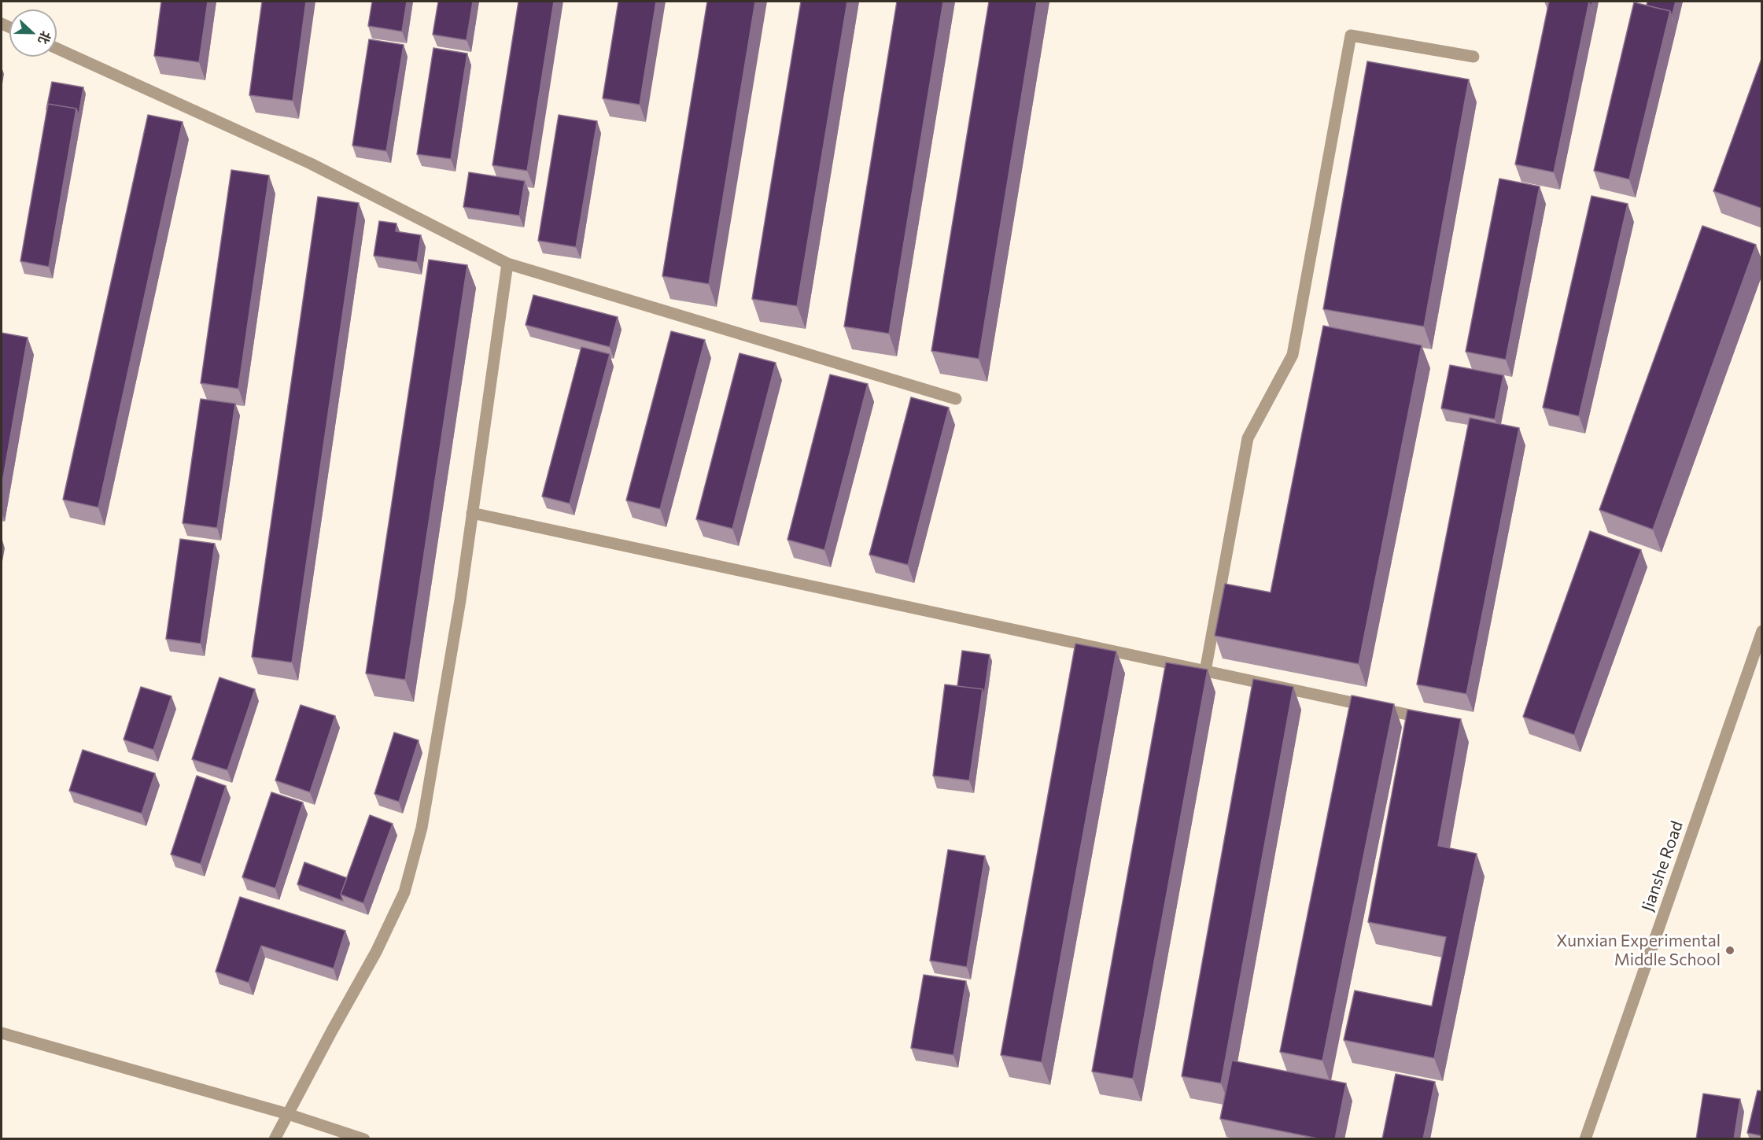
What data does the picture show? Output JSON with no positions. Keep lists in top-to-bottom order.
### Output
{
  "streets": {
    "street": ["Jianshe Road"]
  },
  "places": ["Xunxian Experimental Middle School"],
  "north": "right"
}
